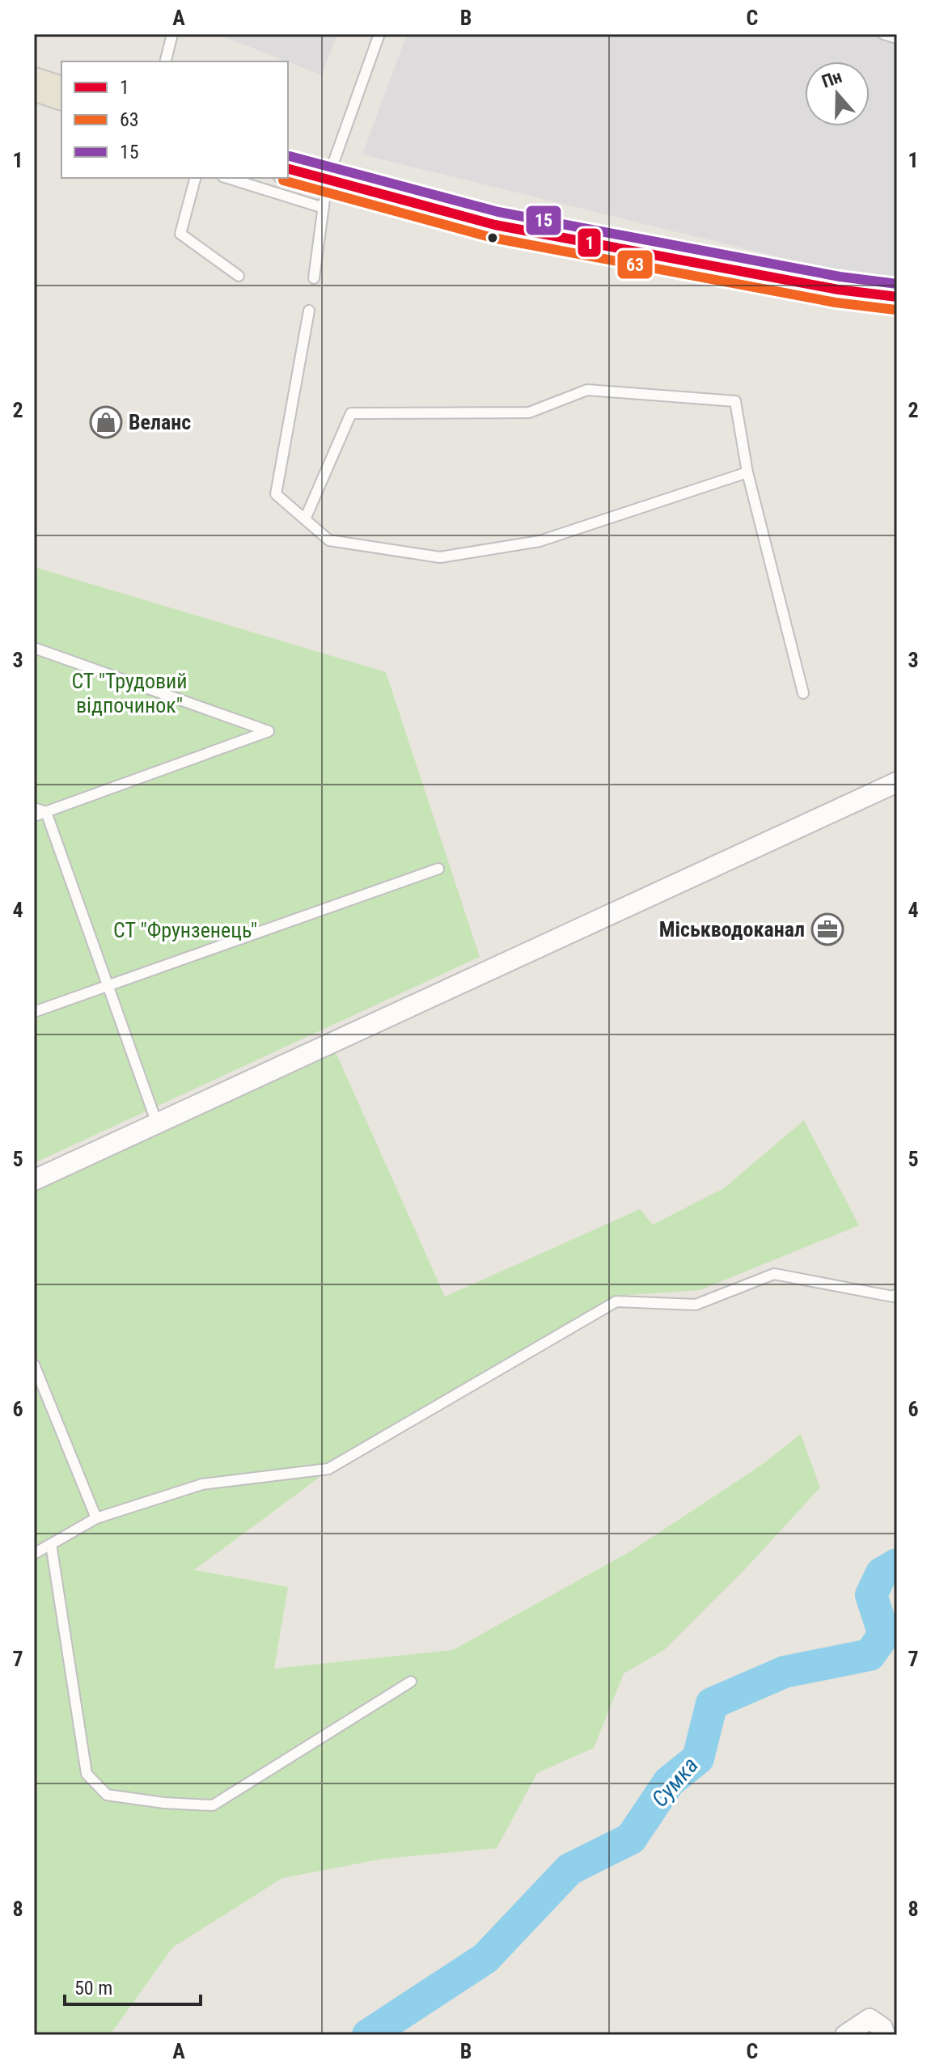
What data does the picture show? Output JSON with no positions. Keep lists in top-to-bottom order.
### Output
{
  "water": ["Сумка"],
  "parks": ["СТ \"Трудовий відпочинок\"", "СТ \"Фрунзенець\""],
  "places": {
    "shop": ["Веланс"],
    "office": ["Міськводоканал"]
  },
  "lines": ["transit line 15", "transit line 1", "transit line 63"],
  "legend": ["1", "63", "15"],
  "scale_bar": "50 m",
  "north": "top",
  "grid": {
    "columns": ["A", "B", "C"],
    "rows": [
      "1",
      "2",
      "3",
      "4",
      "5",
      "6",
      "7",
      "8"
    ]
  }
}
